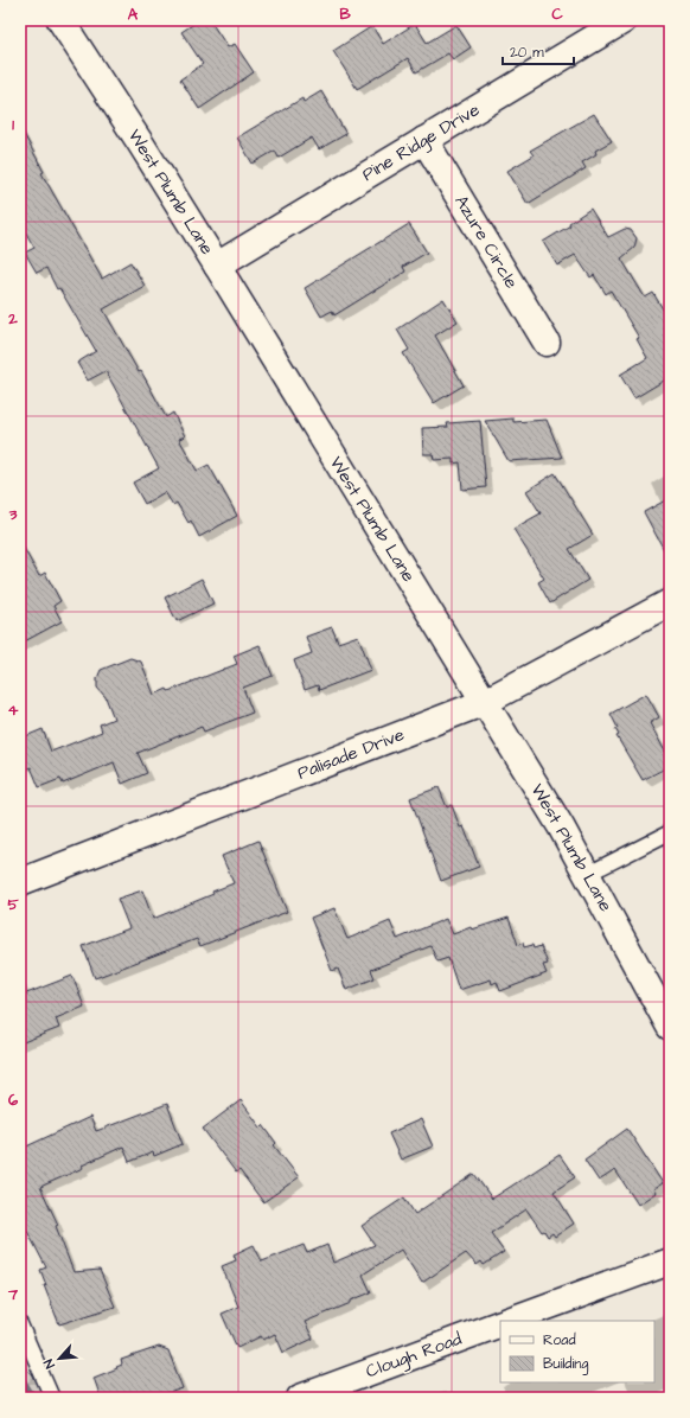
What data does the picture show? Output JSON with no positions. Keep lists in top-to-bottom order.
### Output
{
  "streets": {
    "street": [
      "Pine Ridge Drive",
      "West Plumb Lane",
      "Azure Circle",
      "Palisade Drive",
      "Clough Road"
    ]
  },
  "crossings": [
    ["Pine Ridge Drive", "West Plumb Lane"],
    ["Pine Ridge Drive", "Azure Circle"],
    ["West Plumb Lane", "Palisade Drive"]
  ],
  "legend": ["Road", "Building"],
  "scale_bar": "20 m",
  "north": "bottom left",
  "grid": {
    "columns": ["A", "B", "C"],
    "rows": [
      "1",
      "2",
      "3",
      "4",
      "5",
      "6",
      "7"
    ]
  }
}
